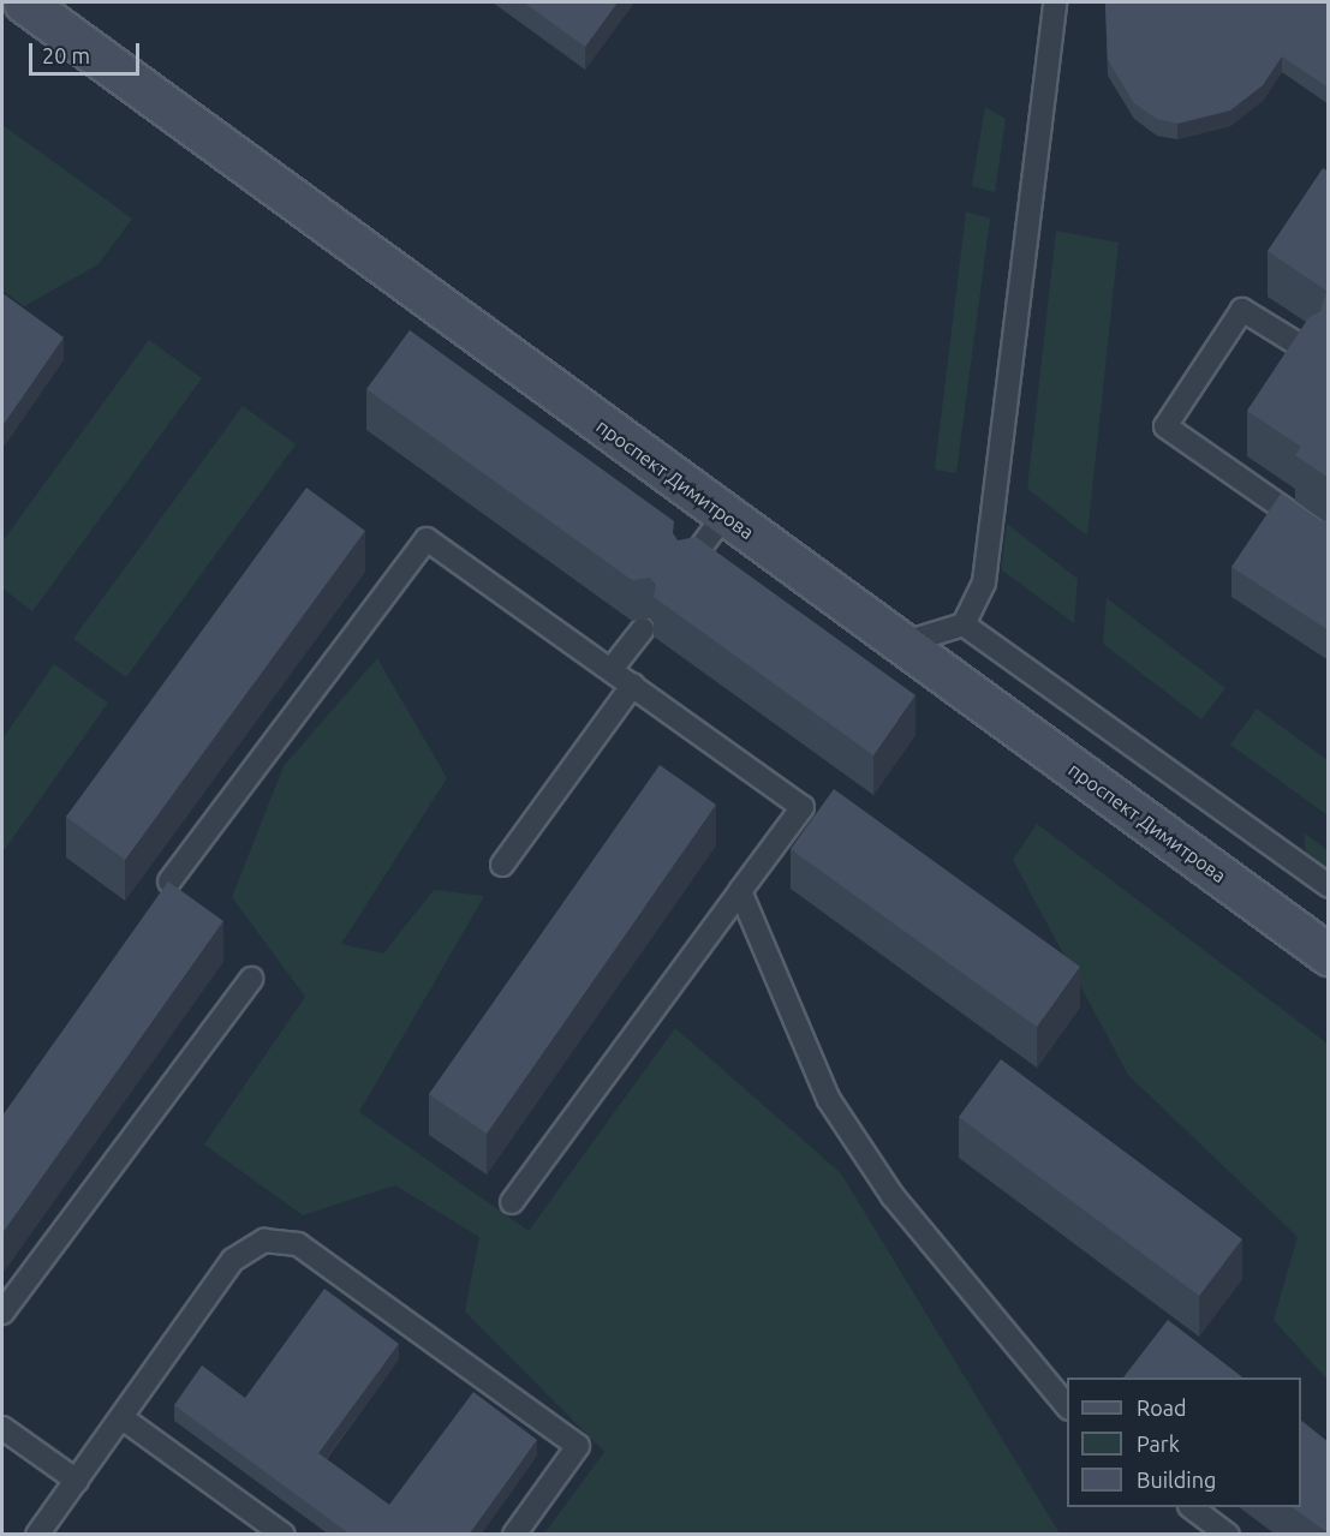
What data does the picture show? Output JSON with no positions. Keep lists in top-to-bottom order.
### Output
{
  "streets": {
    "main road": ["проспект Димитрова"]
  },
  "legend": ["Road", "Park", "Building"],
  "scale_bar": "20 m"
}
